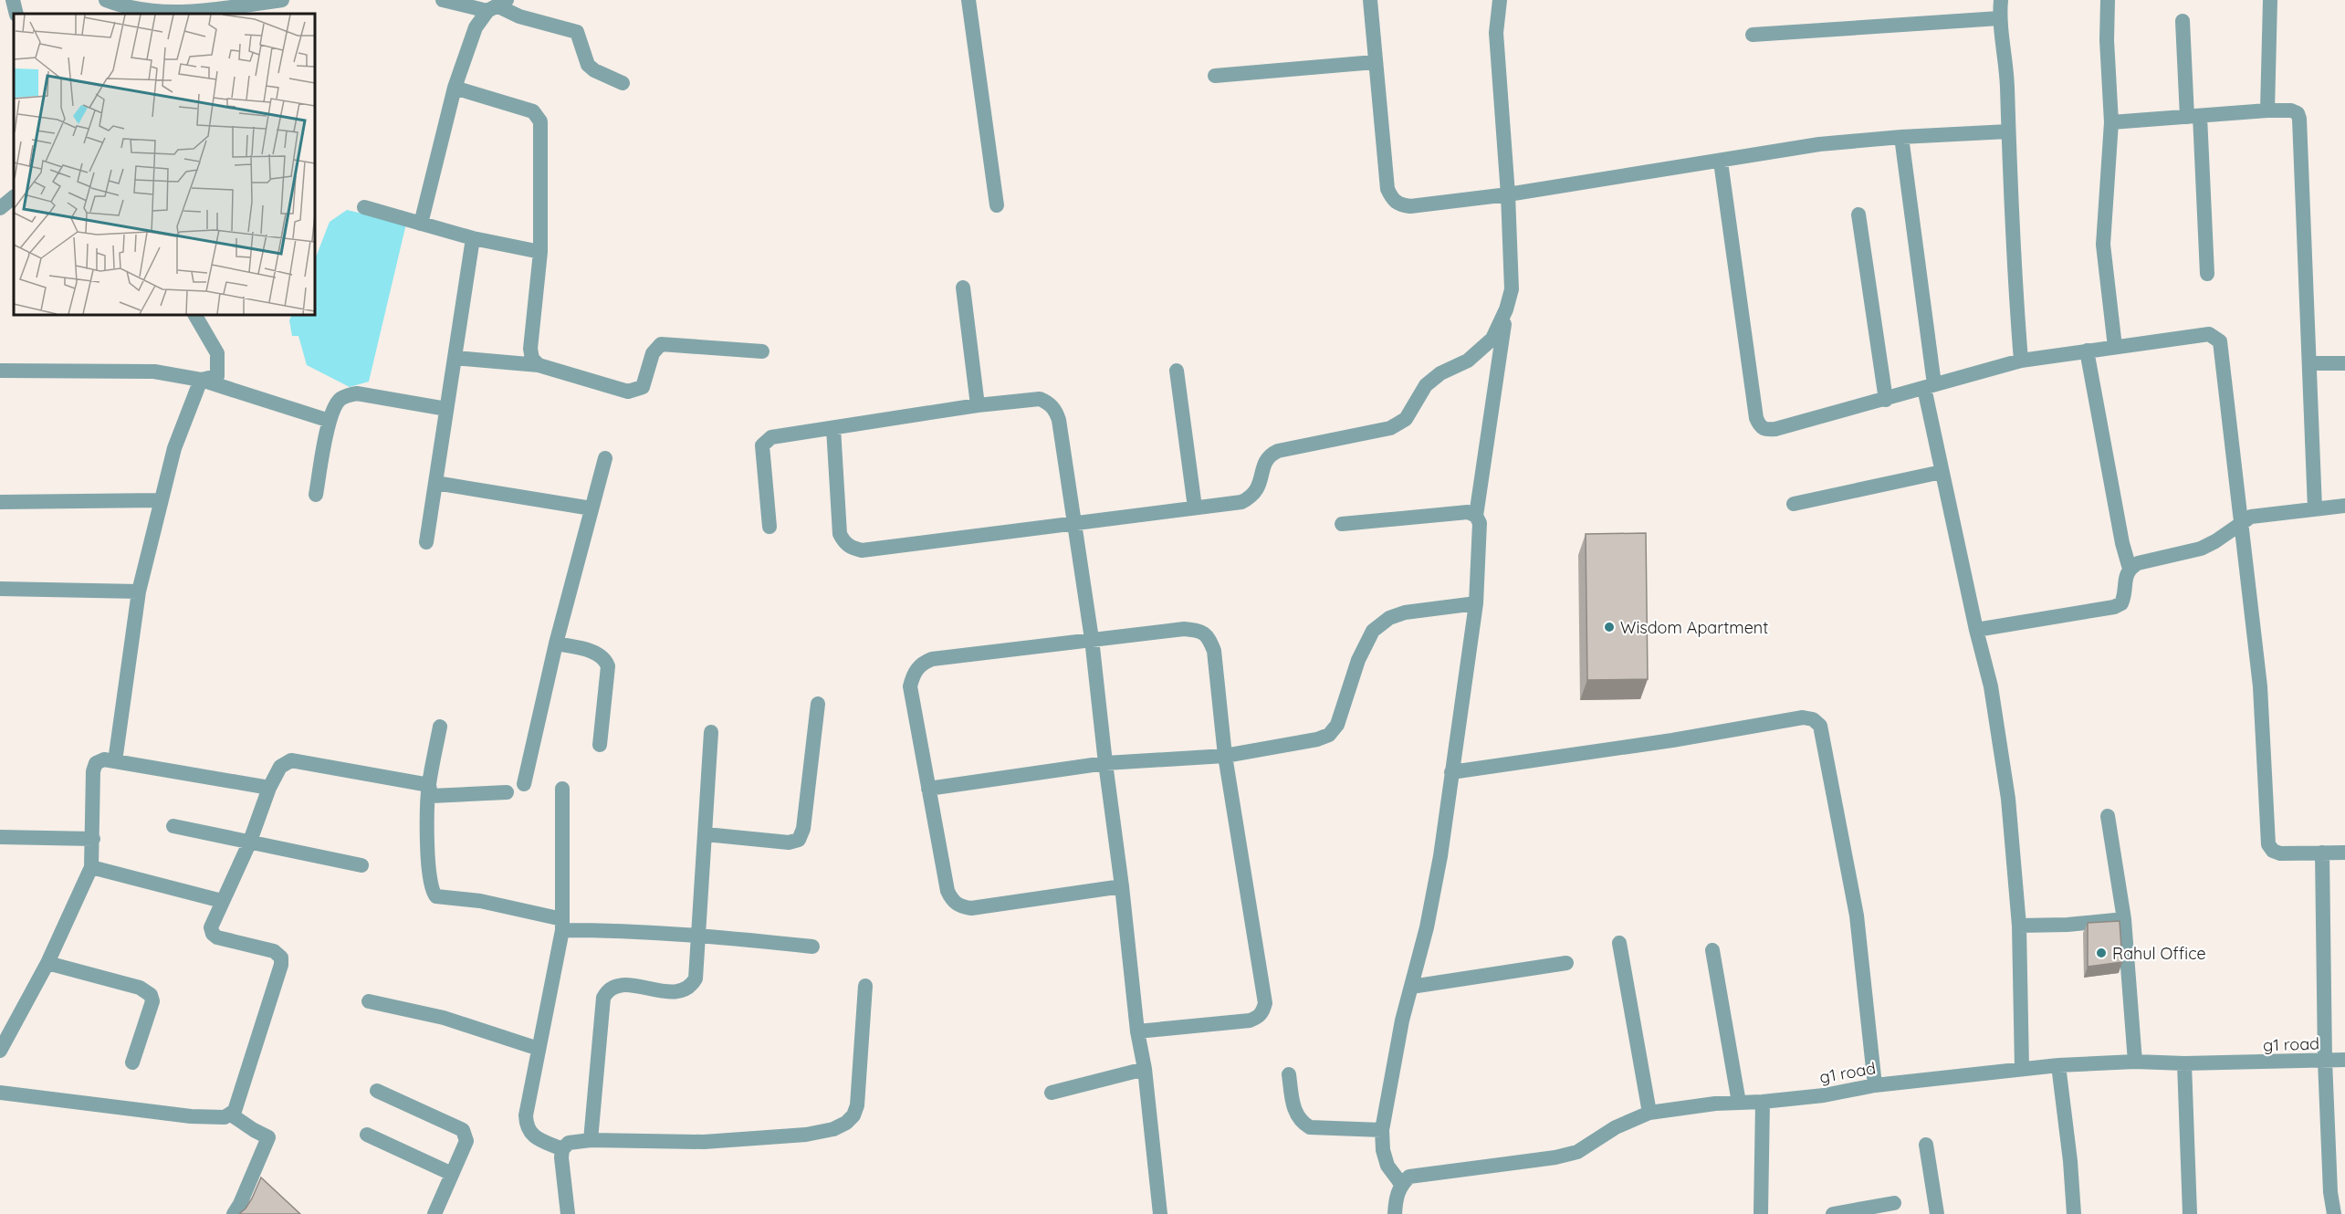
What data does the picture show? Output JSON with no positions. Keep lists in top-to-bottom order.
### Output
{
  "streets": {
    "street": ["g1 road"]
  },
  "places": ["Wisdom Apartment", "Rahul Office"]
}
